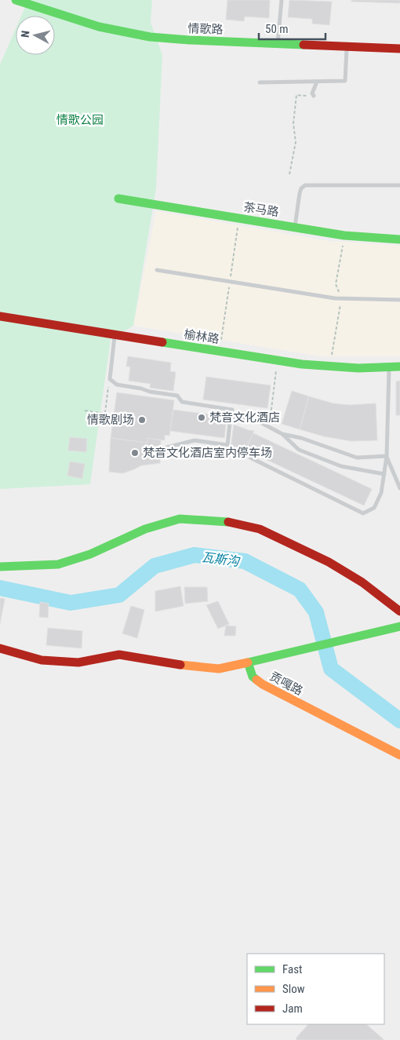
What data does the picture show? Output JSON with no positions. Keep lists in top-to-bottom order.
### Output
{
  "streets": {
    "street": [
      "情歌路",
      "茶马路",
      "榆林路",
      "贡嘎路"
    ]
  },
  "water": ["瓦斯沟"],
  "parks": ["情歌公园"],
  "places": ["梵音文化酒店", "情歌剧场", "梵音文化酒店室内停车场"],
  "legend": ["Fast", "Slow", "Jam"],
  "scale_bar": "50 m",
  "north": "left"
}
